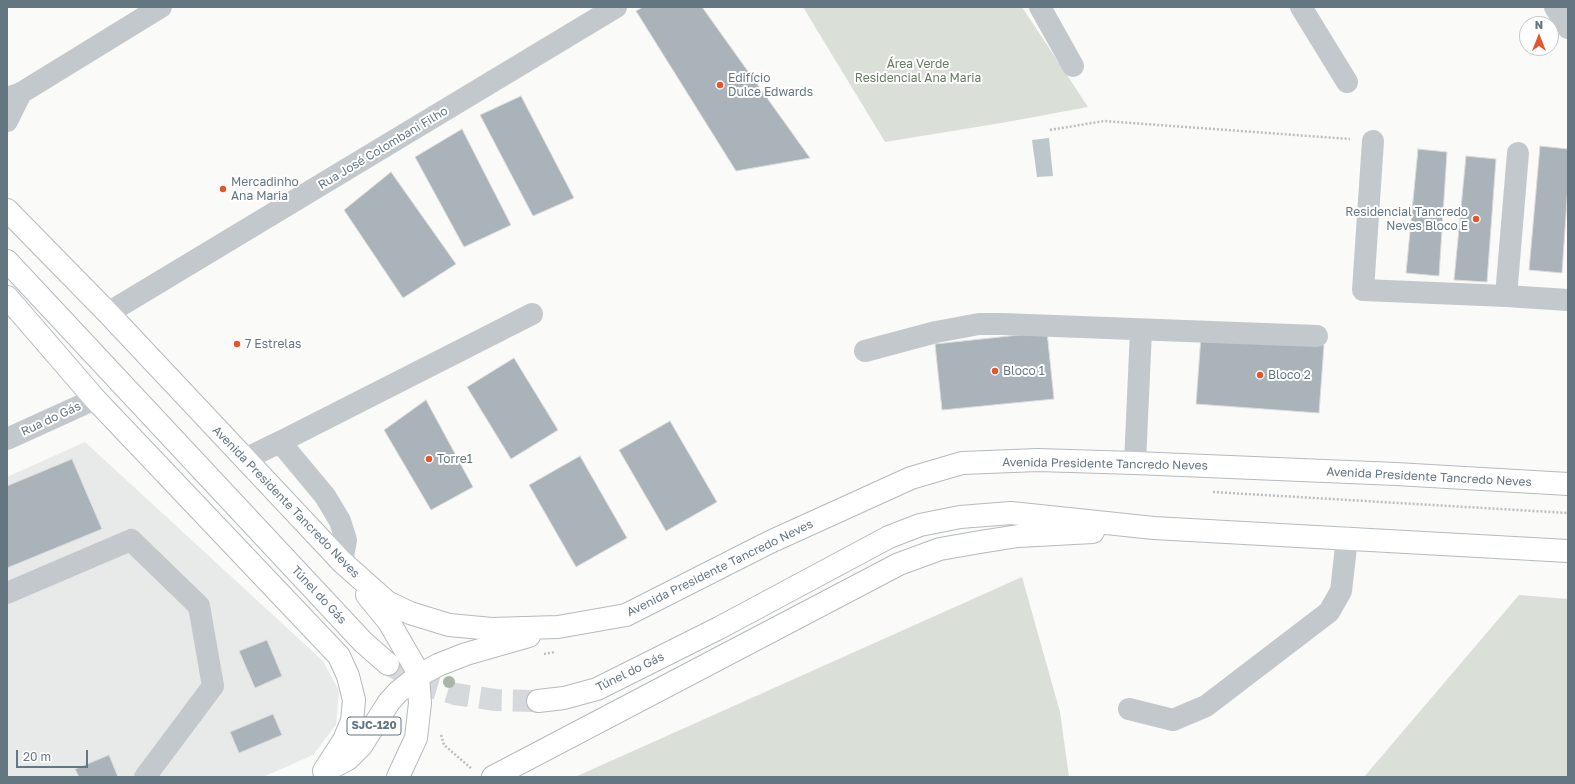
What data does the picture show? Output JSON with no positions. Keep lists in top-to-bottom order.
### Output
{
  "streets": {
    "main road": ["Avenida Presidente Tancredo Neves", "Túnel do Gás", "SJC-120"],
    "street": ["Rua José Colombani Filho", "Rua do Gás"]
  },
  "crossings": [
    ["Rua José Colombani Filho", "Avenida Presidente Tancredo Neves"]
  ],
  "parks": ["Área Verde Residencial Ana Maria"],
  "places": [
    "Edifício Dulce Edwards",
    "Mercadinho Ana Maria",
    "Residencial Tancredo Neves Bloco E",
    "7 Estrelas",
    "Bloco 1",
    "Bloco 2",
    "Torre1"
  ],
  "scale_bar": "20 m",
  "north": "top"
}
